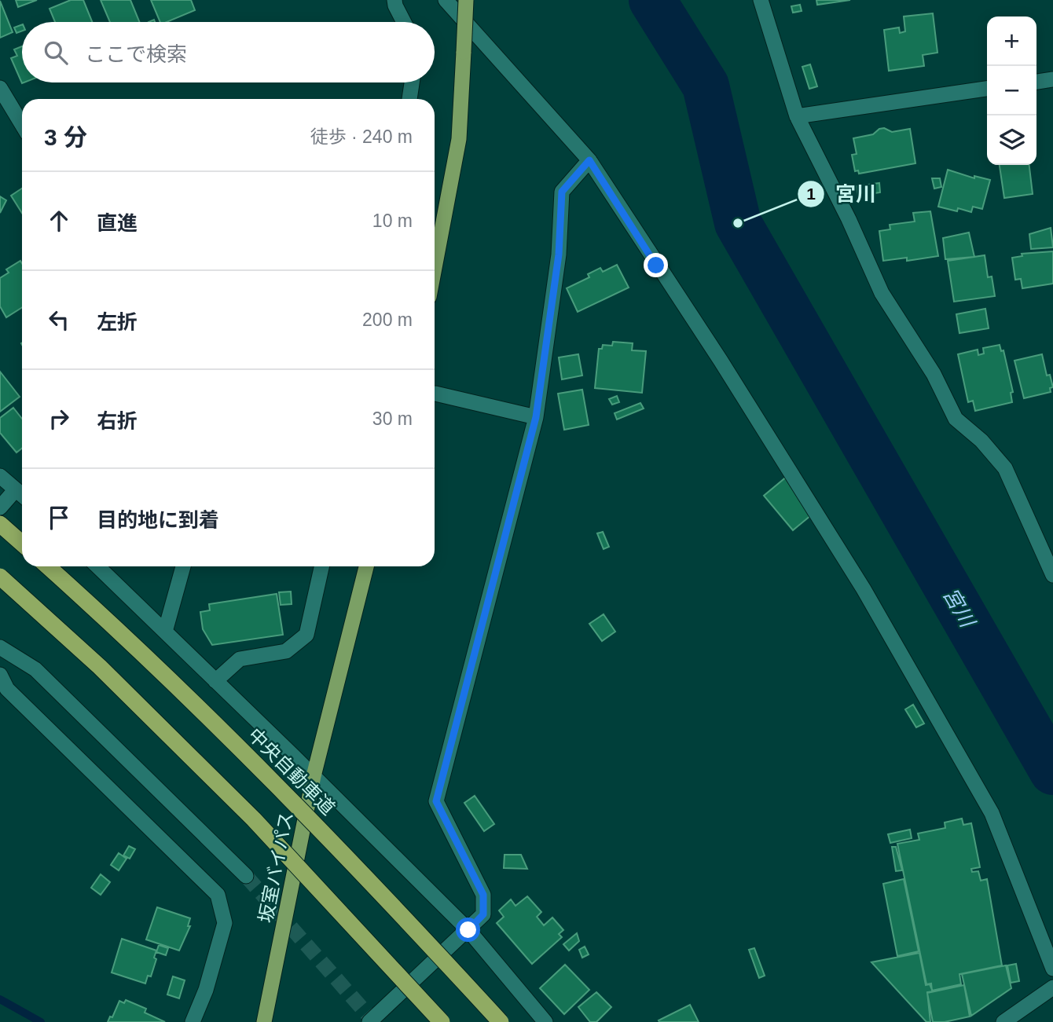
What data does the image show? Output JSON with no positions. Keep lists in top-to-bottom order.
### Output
{
  "streets": {
    "highway": ["中央自動車道", "坂室バイパス"]
  },
  "water": ["宮川"],
  "places": ["宮川"],
  "page": {
    "map_buttons": ["+", "−"],
    "search": "ここで検索",
    "heading": ["3 分", "徒歩 · 240 m"],
    "list": [
      ["直進", "10 m"],
      ["左折", "200 m"],
      ["右折", "30 m"],
      "目的地に到着"
    ]
  }
}
